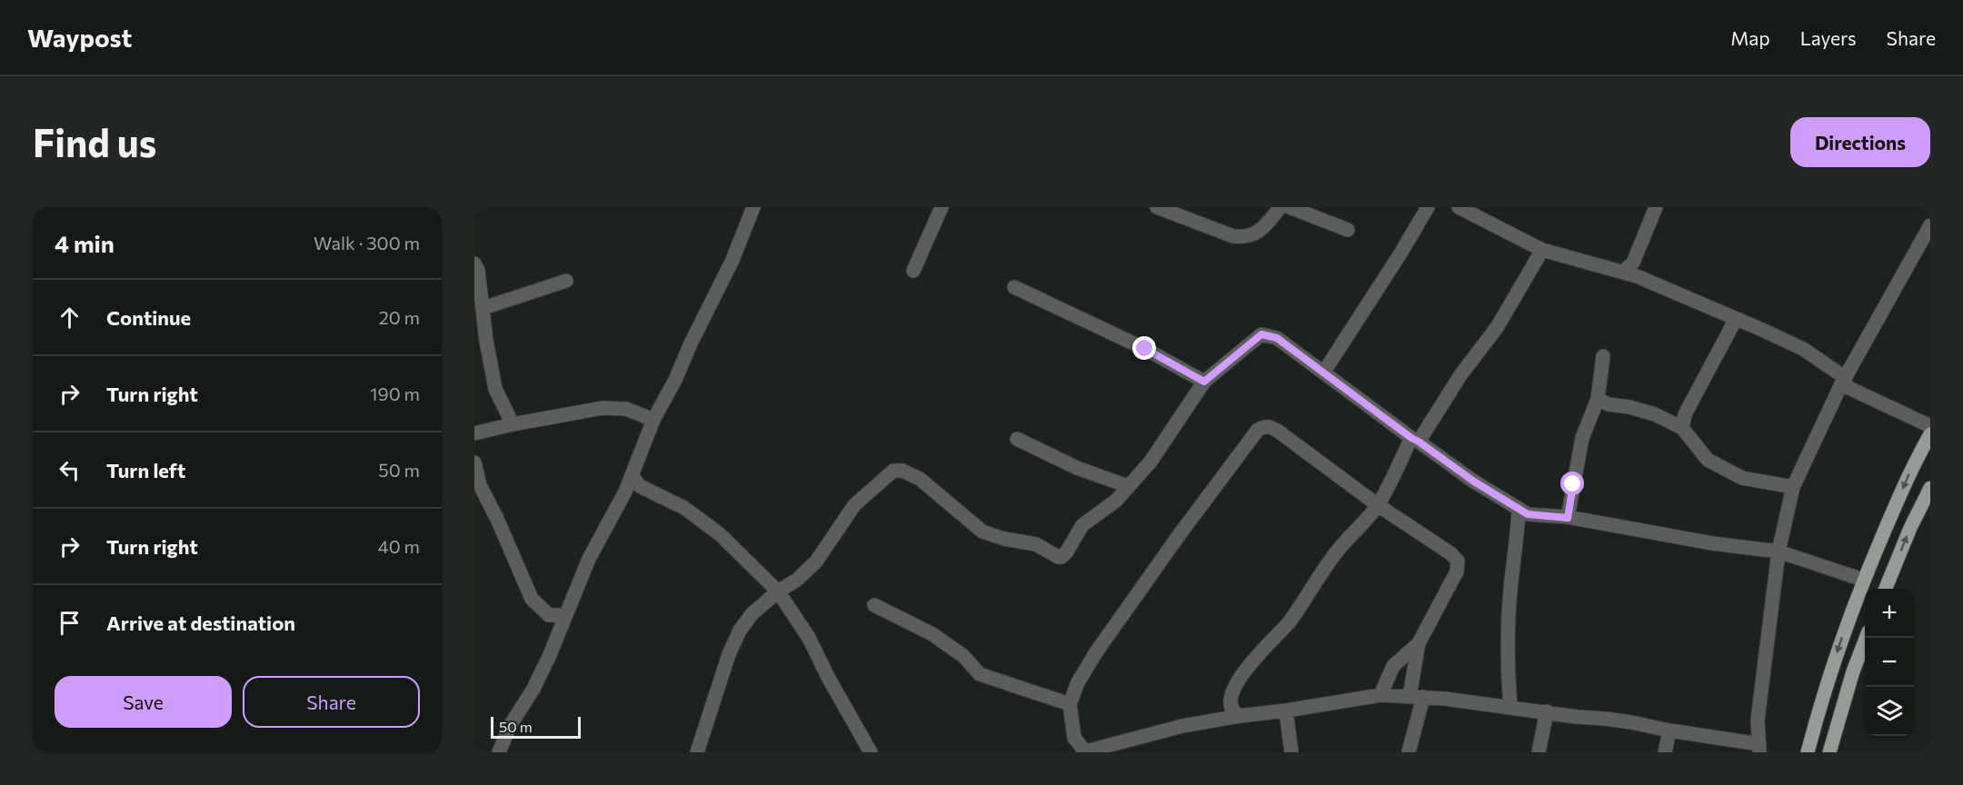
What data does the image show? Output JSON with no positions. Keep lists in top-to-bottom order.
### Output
{
  "scale_bar": "50 m",
  "page": {
    "header": "Waypost",
    "nav": ["Map", "Layers", "Share"],
    "buttons": [
      "Directions",
      ["Save", "Share"]
    ],
    "title": "Find us",
    "heading": ["4 min", "Walk · 300 m"],
    "list": [
      ["Continue", "20 m"],
      ["Turn right", "190 m"],
      ["Turn left", "50 m"],
      ["Turn right", "40 m"],
      "Arrive at destination"
    ],
    "map_buttons": ["+", "−"],
    "scale": "50 m"
  }
}
